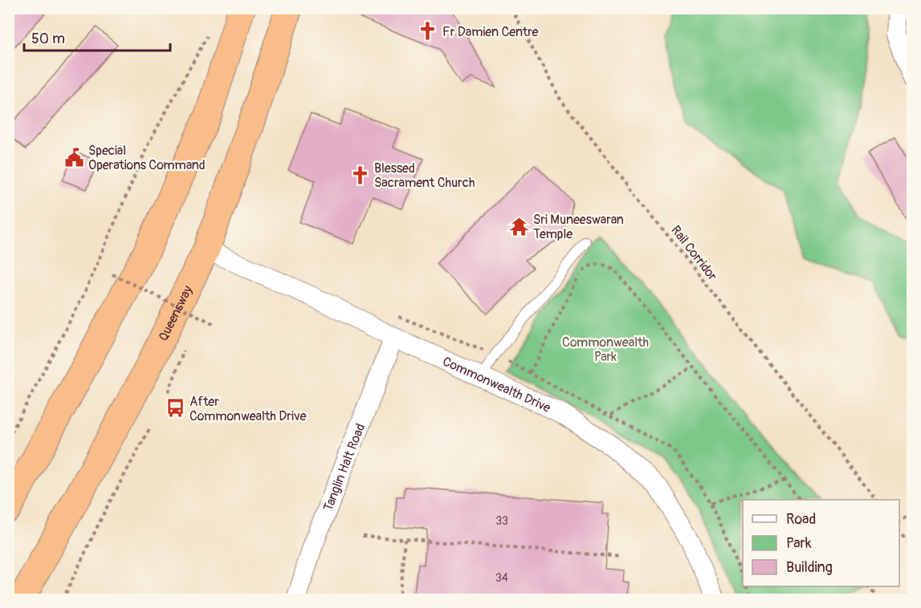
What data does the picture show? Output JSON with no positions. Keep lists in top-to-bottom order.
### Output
{
  "streets": {
    "highway": ["Queensway"],
    "street": ["Commonwealth Drive", "Tanglin Halt Road"],
    "path": ["Rail Corridor"]
  },
  "crossings": [
    ["Queensway", "Commonwealth Drive"],
    ["Commonwealth Drive", "Tanglin Halt Road"]
  ],
  "parks": ["Commonwealth Park"],
  "places": {
    "church": ["Fr Damien Centre", "Blessed Sacrament Church"],
    "public building": ["Special Operations Command"],
    "temple": ["Sri Muneeswaran Temple"],
    "bus stop": ["After Commonwealth Drive"]
  },
  "house_numbers": ["33", "34"],
  "legend": ["Road", "Park", "Building"],
  "scale_bar": "50 m"
}
